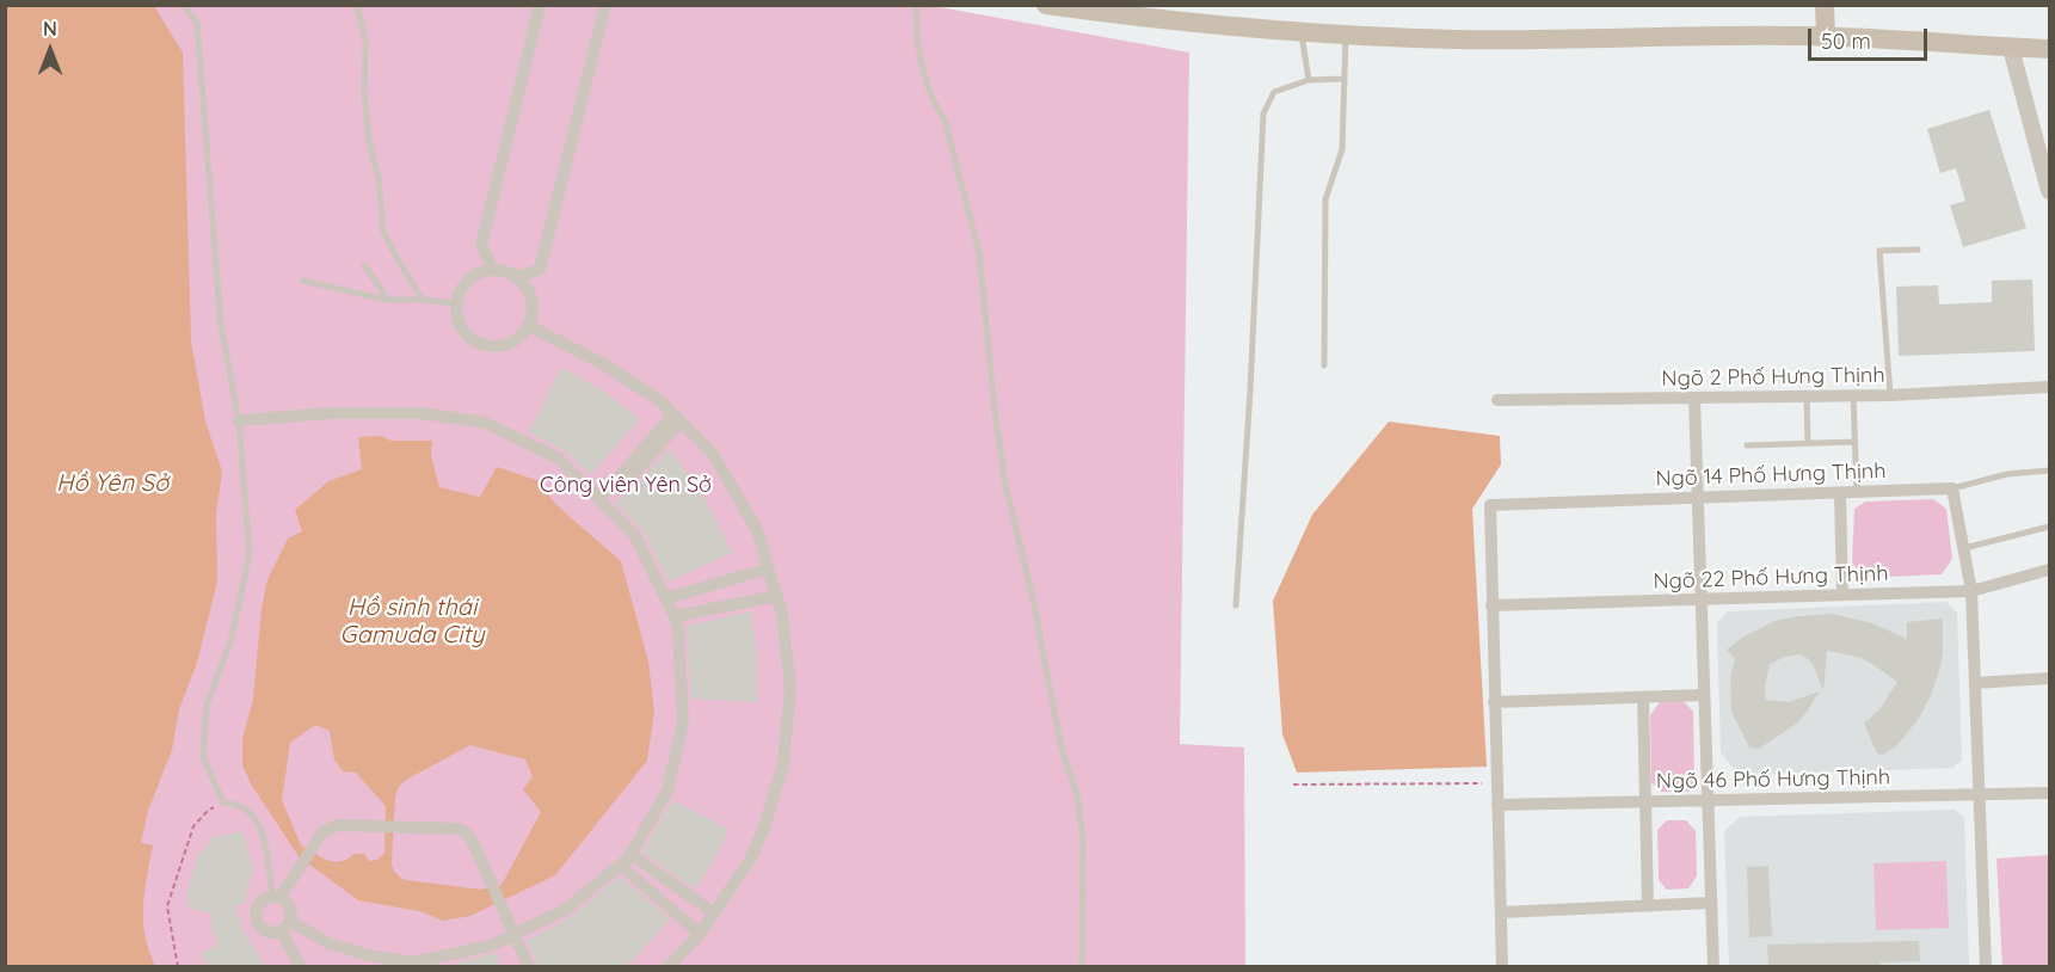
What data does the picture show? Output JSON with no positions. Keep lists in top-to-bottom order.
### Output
{
  "streets": {
    "street": [
      "Ngõ 2 Phố Hưng Thịnh",
      "Ngõ 14 Phố Hưng Thịnh",
      "Ngõ 22 Phố Hưng Thịnh",
      "Ngõ 46 Phố Hưng Thịnh"
    ]
  },
  "crossings": [
    ["Ngõ 14 Phố Hưng Thịnh", "Ngõ 22 Phố Hưng Thịnh"]
  ],
  "water": ["Hồ Yên Sở", "Hồ sinh thái Gamuda City"],
  "parks": ["Công viên Yên Sở"],
  "scale_bar": "50 m",
  "north": "top"
}
